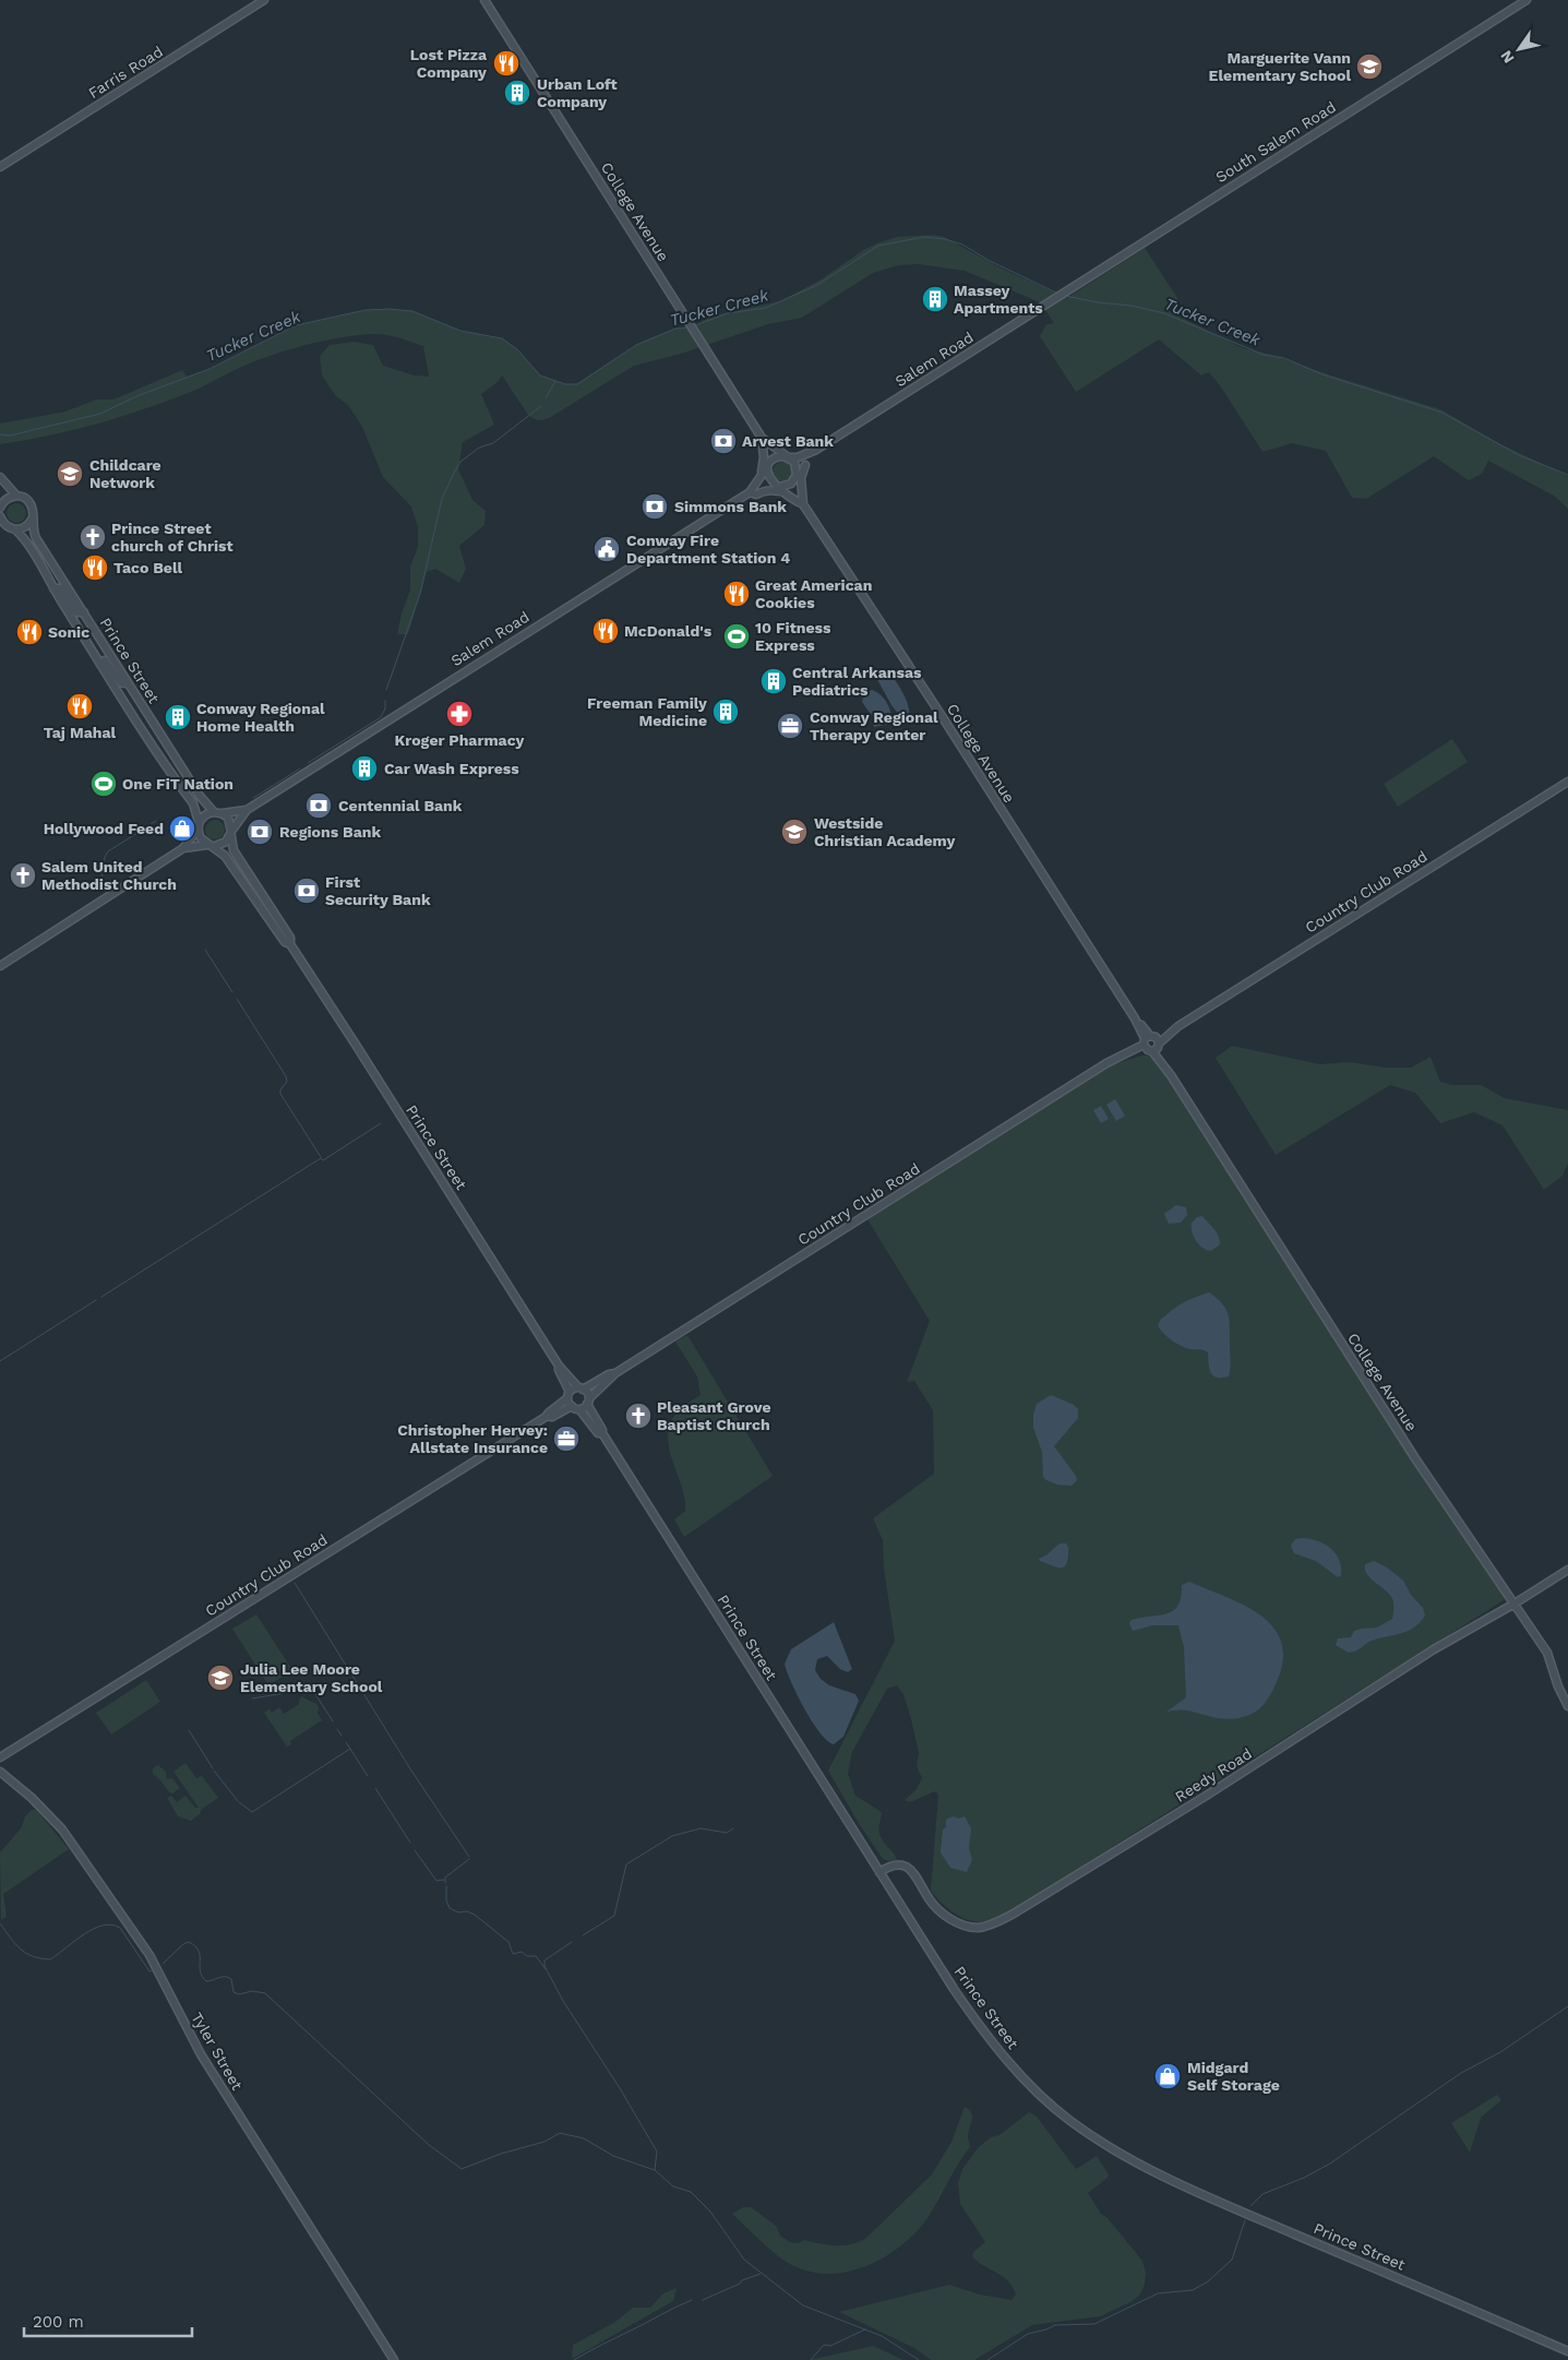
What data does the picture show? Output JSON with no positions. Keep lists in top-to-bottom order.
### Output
{
  "streets": {
    "street": [
      "Farris Road",
      "South Salem Road",
      "College Avenue",
      "Salem Road",
      "Prince Street",
      "Country Club Road",
      "Reedy Road",
      "Tyler Street"
    ]
  },
  "crossings": [
    ["South Salem Road", "Salem Road"],
    ["College Avenue", "Salem Road"],
    ["College Avenue", "Country Club Road"],
    ["College Avenue", "Reedy Road"],
    ["Salem Road", "Prince Street"],
    ["Prince Street", "Country Club Road"],
    ["Prince Street", "Reedy Road"]
  ],
  "water": ["Tucker Creek"],
  "places": {
    "restaurant": [
      "Lost Pizza Company",
      "Taco Bell",
      "Great American Cookies",
      "McDonald's",
      "Sonic",
      "Taj Mahal"
    ],
    "school or university": [
      "Marguerite Vann Elementary School",
      "Childcare Network",
      "Westside Christian Academy",
      "Julia Lee Moore Elementary School"
    ],
    "building": [
      "Urban Loft Company",
      "Massey Apartments",
      "Central Arkansas Pediatrics",
      "Freeman Family Medicine",
      "Conway Regional Home Health",
      "Car Wash Express"
    ],
    "bank": [
      "Arvest Bank",
      "Simmons Bank",
      "Centennial Bank",
      "Regions Bank",
      "First Security Bank"
    ],
    "church": ["Prince Street church of Christ", "Salem United Methodist Church", "Pleasant Grove Baptist Church"],
    "public building": ["Conway Fire Department Station 4"],
    "sports": ["10 Fitness Express", "One FiT Nation"],
    "pharmacy": ["Kroger Pharmacy"],
    "office": ["Conway Regional Therapy Center", "Christopher Hervey: Allstate Insurance"],
    "shop": ["Hollywood Feed", "Midgard Self Storage"]
  },
  "scale_bar": "200 m",
  "north": "bottom left"
}
